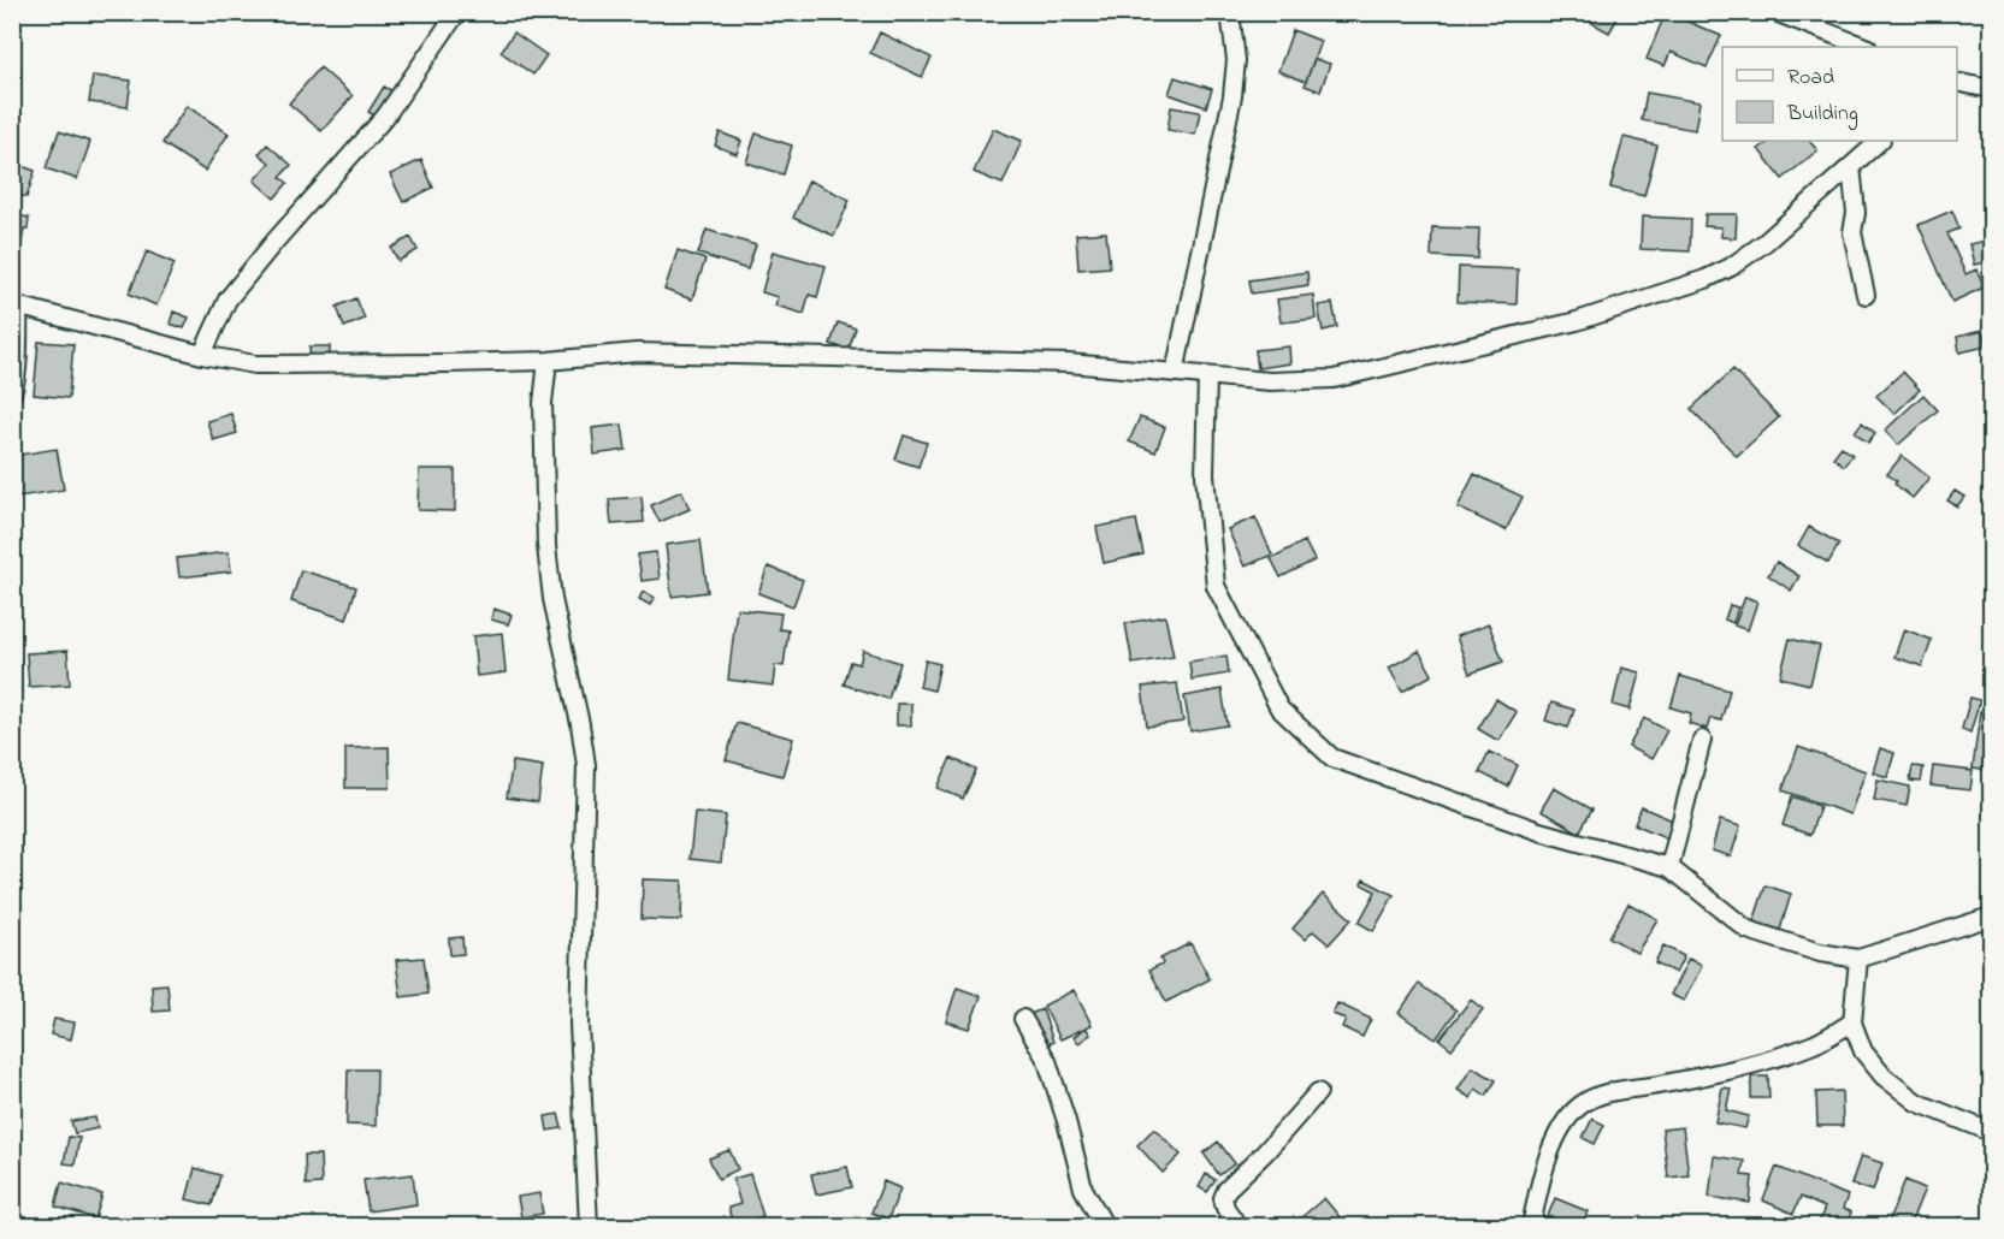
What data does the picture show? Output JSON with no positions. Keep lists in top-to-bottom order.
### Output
{
  "legend": ["Road", "Building"]
}
